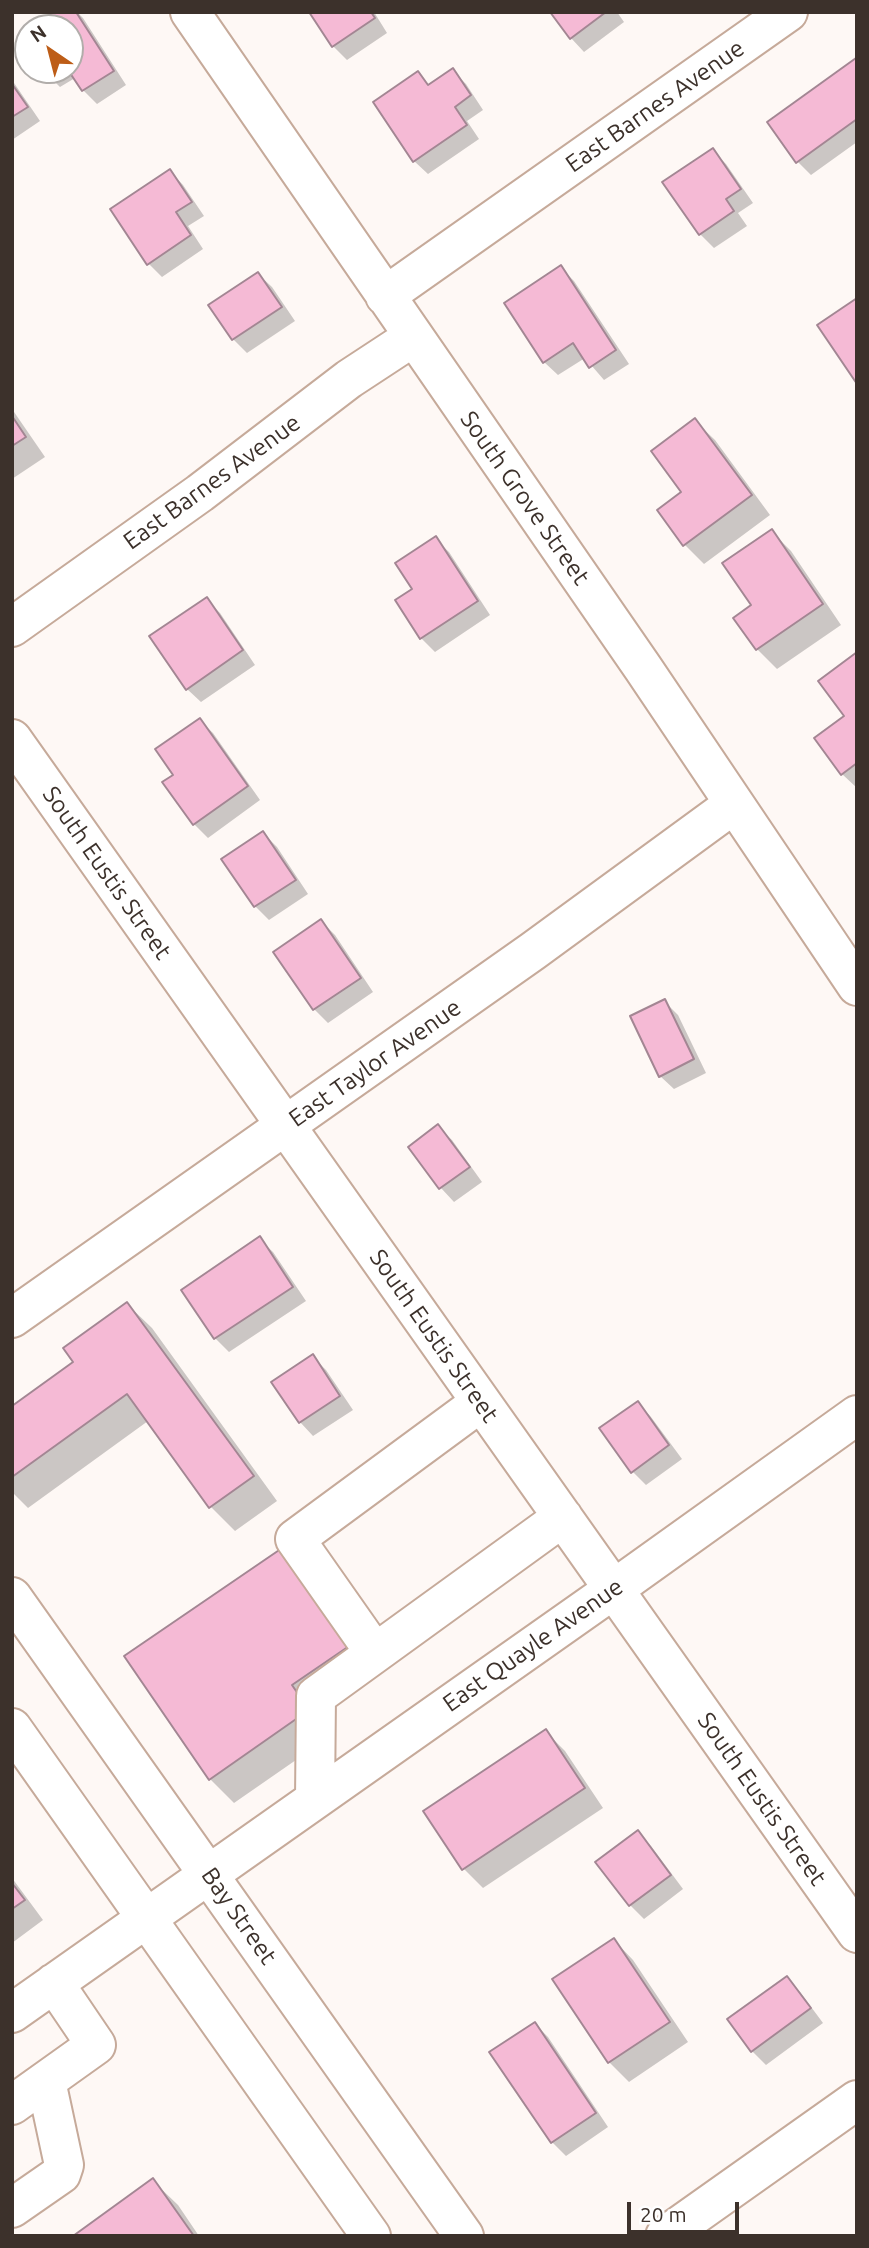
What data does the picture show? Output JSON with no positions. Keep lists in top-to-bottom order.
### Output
{
  "streets": {
    "street": [
      "East Barnes Avenue",
      "South Grove Street",
      "South Eustis Street",
      "East Taylor Avenue",
      "East Quayle Avenue",
      "Bay Street"
    ]
  },
  "crossings": [
    ["East Barnes Avenue", "South Grove Street"],
    ["South Grove Street", "East Taylor Avenue"],
    ["South Eustis Street", "East Taylor Avenue"],
    ["South Eustis Street", "East Quayle Avenue"],
    ["East Quayle Avenue", "Bay Street"]
  ],
  "scale_bar": "20 m",
  "north": "top left"
}
